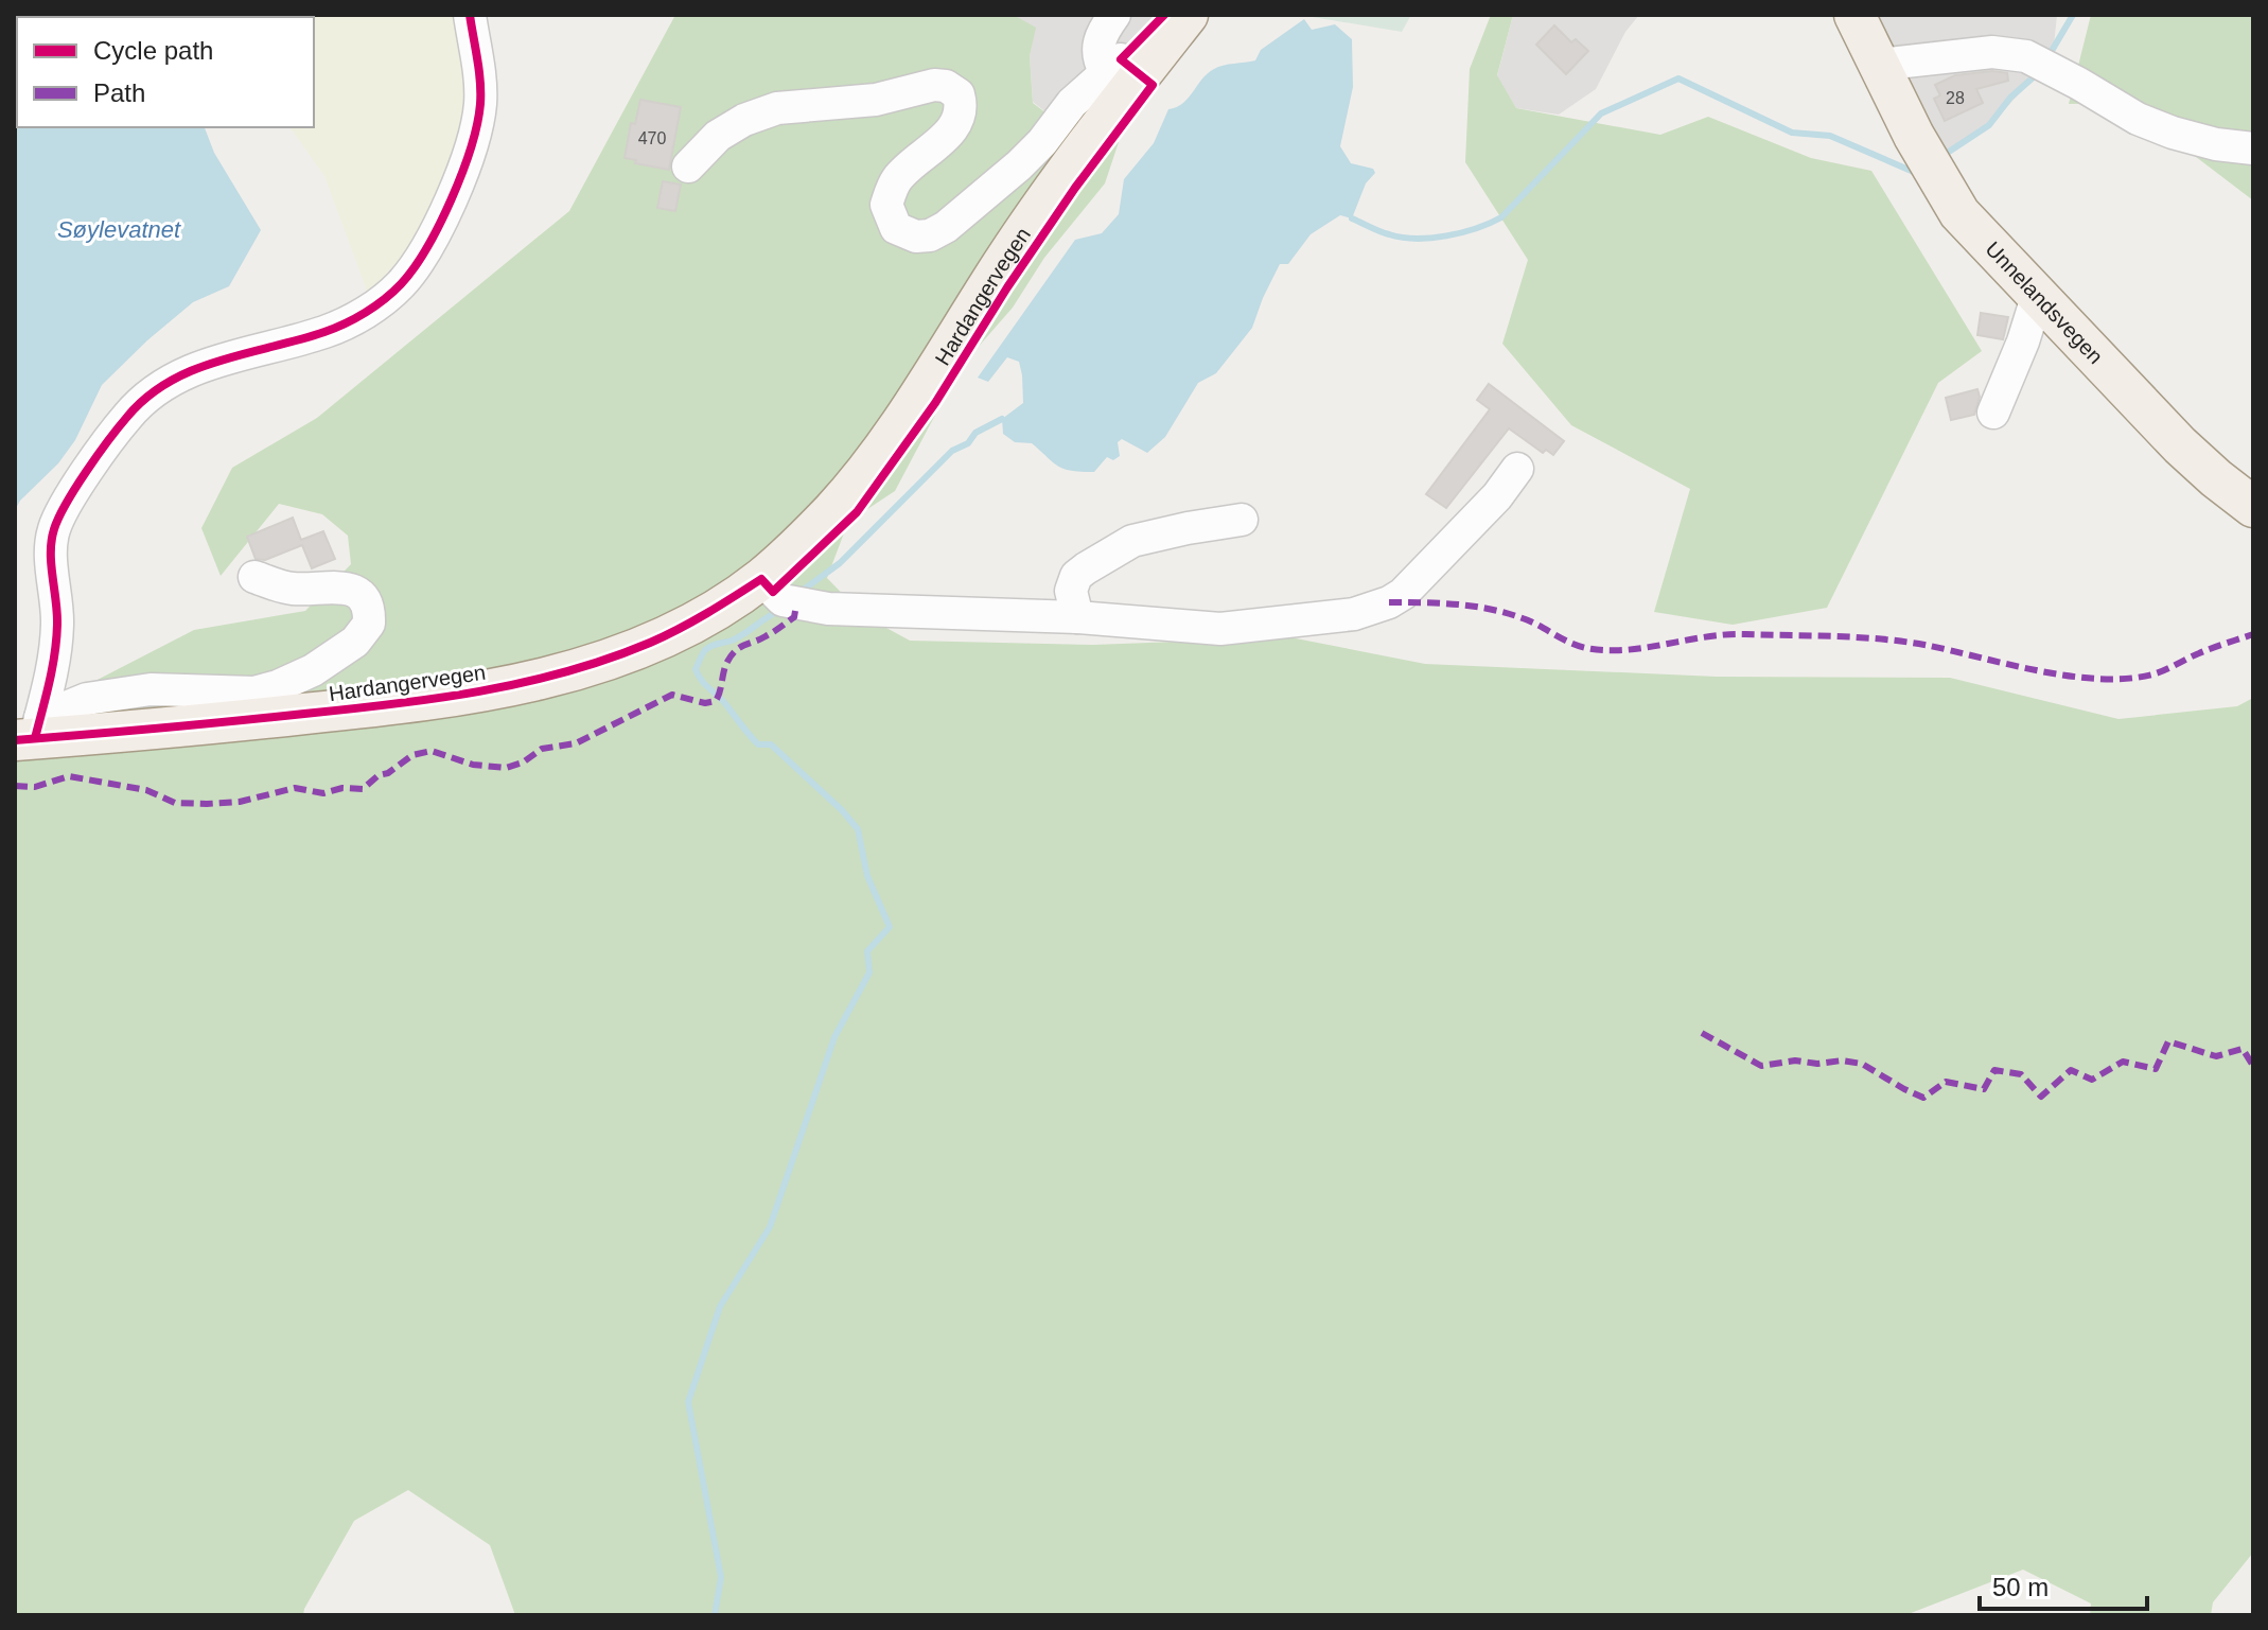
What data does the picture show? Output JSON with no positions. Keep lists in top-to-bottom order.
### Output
{
  "streets": {
    "main road": ["Hardangervegen", "Unnelandsvegen"]
  },
  "water": ["Søylevatnet"],
  "house_numbers": ["28", "470"],
  "legend": ["Cycle path", "Path"],
  "scale_bar": "50 m"
}
